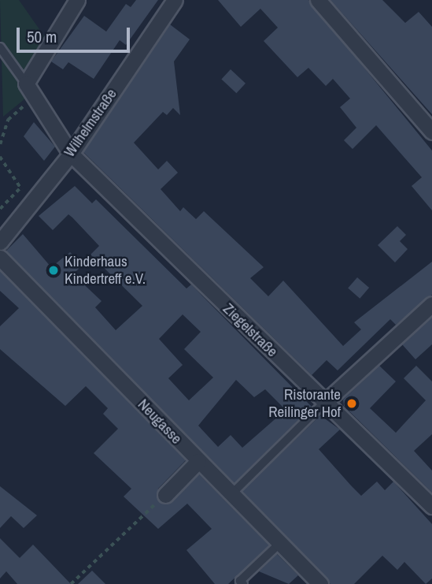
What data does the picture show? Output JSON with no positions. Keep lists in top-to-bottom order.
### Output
{
  "streets": {
    "street": ["Wilhelmstraße", "Ziegelstraße", "Neugasse"]
  },
  "crossings": [
    ["Wilhelmstraße", "Ziegelstraße"]
  ],
  "places": ["Kinderhaus Kindertreff e.V.", "Ristorante Reilinger Hof"],
  "scale_bar": "50 m"
}
